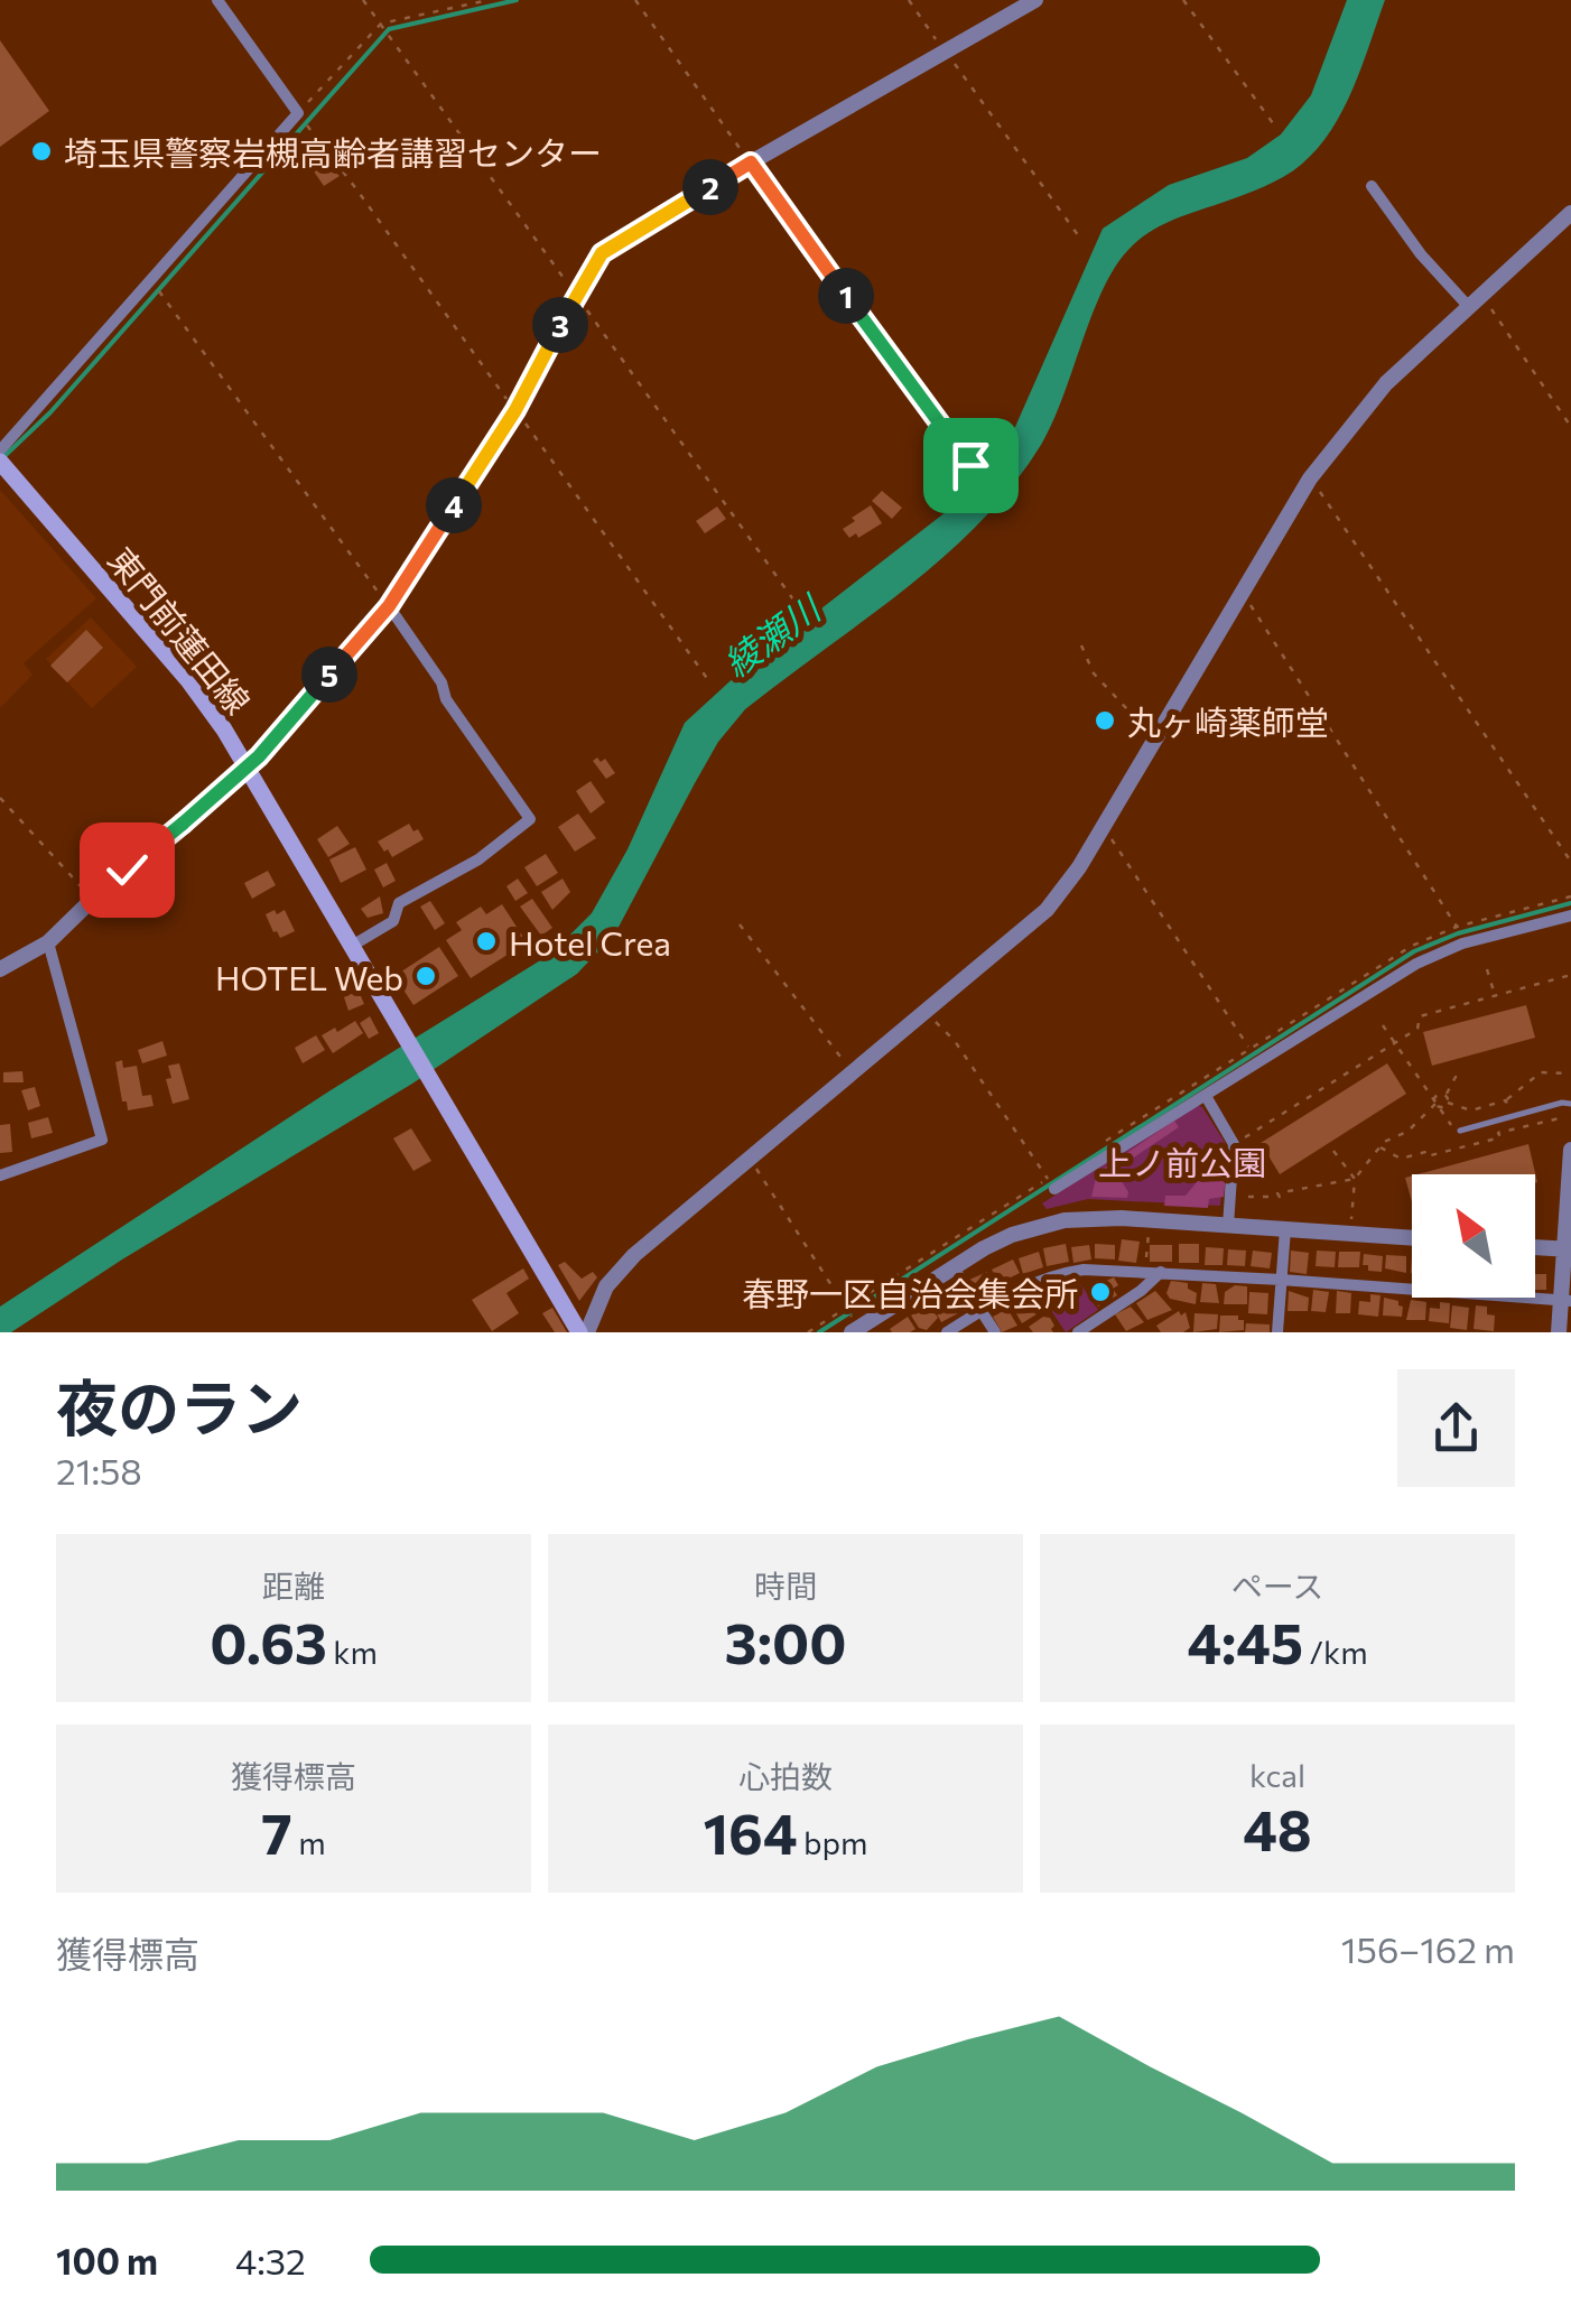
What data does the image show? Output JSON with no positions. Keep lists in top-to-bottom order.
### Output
{
  "streets": {
    "main road": ["東門前蓮田線"]
  },
  "water": ["綾瀬川"],
  "parks": ["上ノ前公園"],
  "places": [
    "埼玉県警察岩槻高齢者講習センター",
    "丸ヶ崎薬師堂",
    "Hotel Crea",
    "HOTEL Web",
    "春野一区自治会集会所"
  ],
  "north": "top left",
  "page": {
    "pins": [
      "2",
      "1",
      "3",
      "4",
      "5"
    ],
    "heading": ["夜のラン", "21:58"],
    "stats": [
      ["距離", "0.63 km"],
      ["時間", "3:00"],
      ["ペース", "4:45 /km"],
      ["獲得標高", "7 m"],
      ["心拍数", "164 bpm"],
      ["kcal", "48"]
    ],
    "chart": ["獲得標高", "156–162 m"],
    "list": [
      {
        "name": "100 m",
        "note": "4:32"
      }
    ]
  }
}
